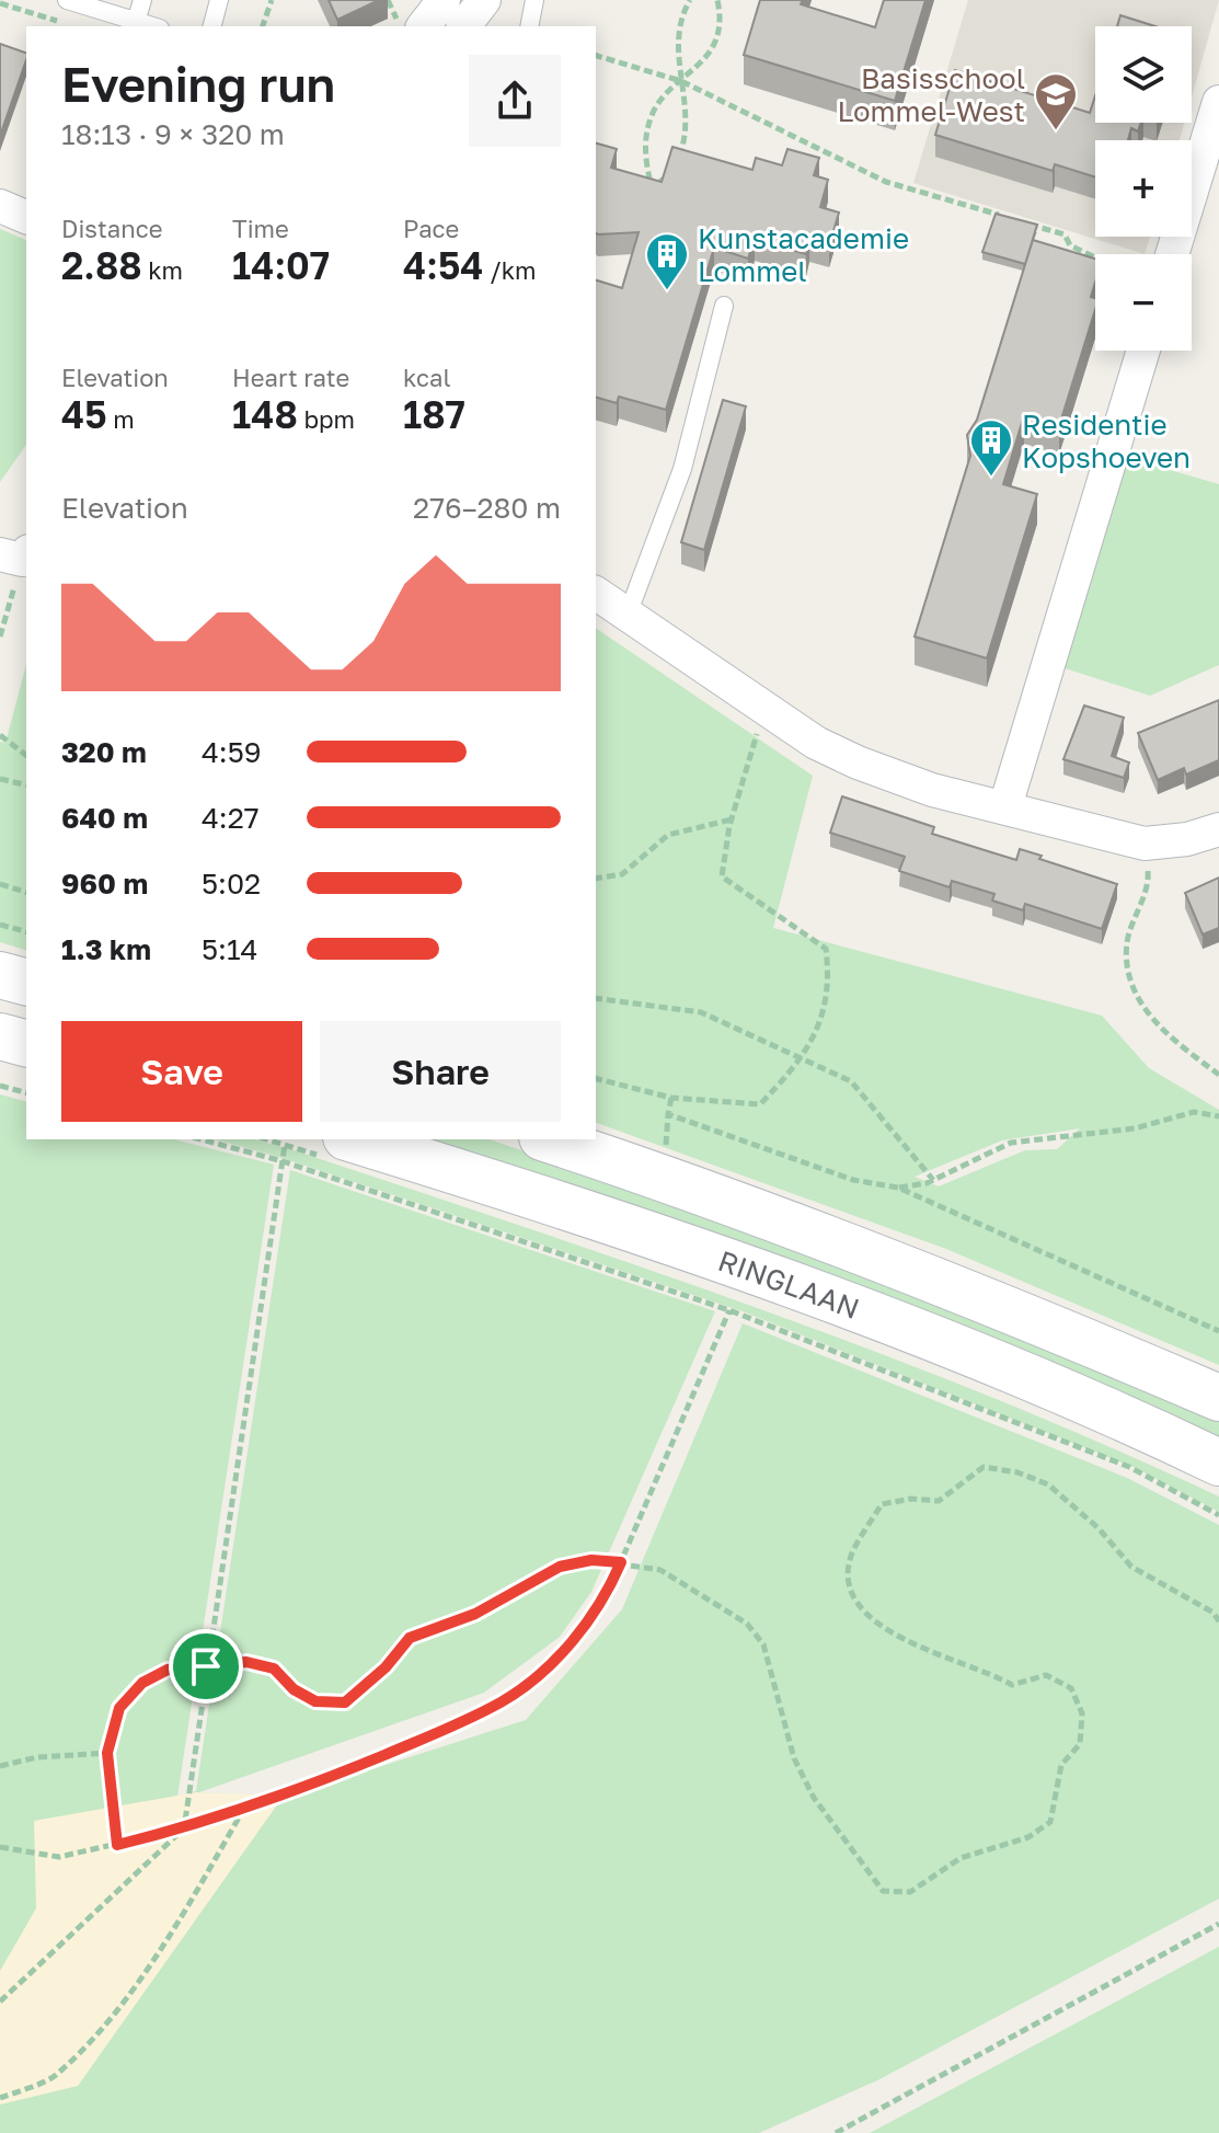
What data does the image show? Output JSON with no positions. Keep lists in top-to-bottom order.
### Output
{
  "streets": {
    "main road": ["RINGLAAN"]
  },
  "places": {
    "school or university": ["Basisschool Lommel-West"],
    "building": ["Kunstacademie Lommel", "Residentie Kopshoeven"]
  },
  "page": {
    "map_buttons": ["+", "−"],
    "heading": ["Evening run", "18:13 · 9 × 320 m"],
    "stats": [
      ["Distance", "2.88 km"],
      ["Time", "14:07"],
      ["Pace", "4:54 /km"],
      ["Elevation", "45 m"],
      ["Heart rate", "148 bpm"],
      ["kcal", "187"]
    ],
    "chart": ["Elevation", "276–280 m"],
    "list": [
      {
        "name": "320 m",
        "note": "4:59"
      },
      {
        "name": "640 m",
        "note": "4:27"
      },
      {
        "name": "960 m",
        "note": "5:02"
      },
      {
        "name": "1.3 km",
        "note": "5:14"
      }
    ],
    "buttons": ["Save", "Share"]
  }
}
